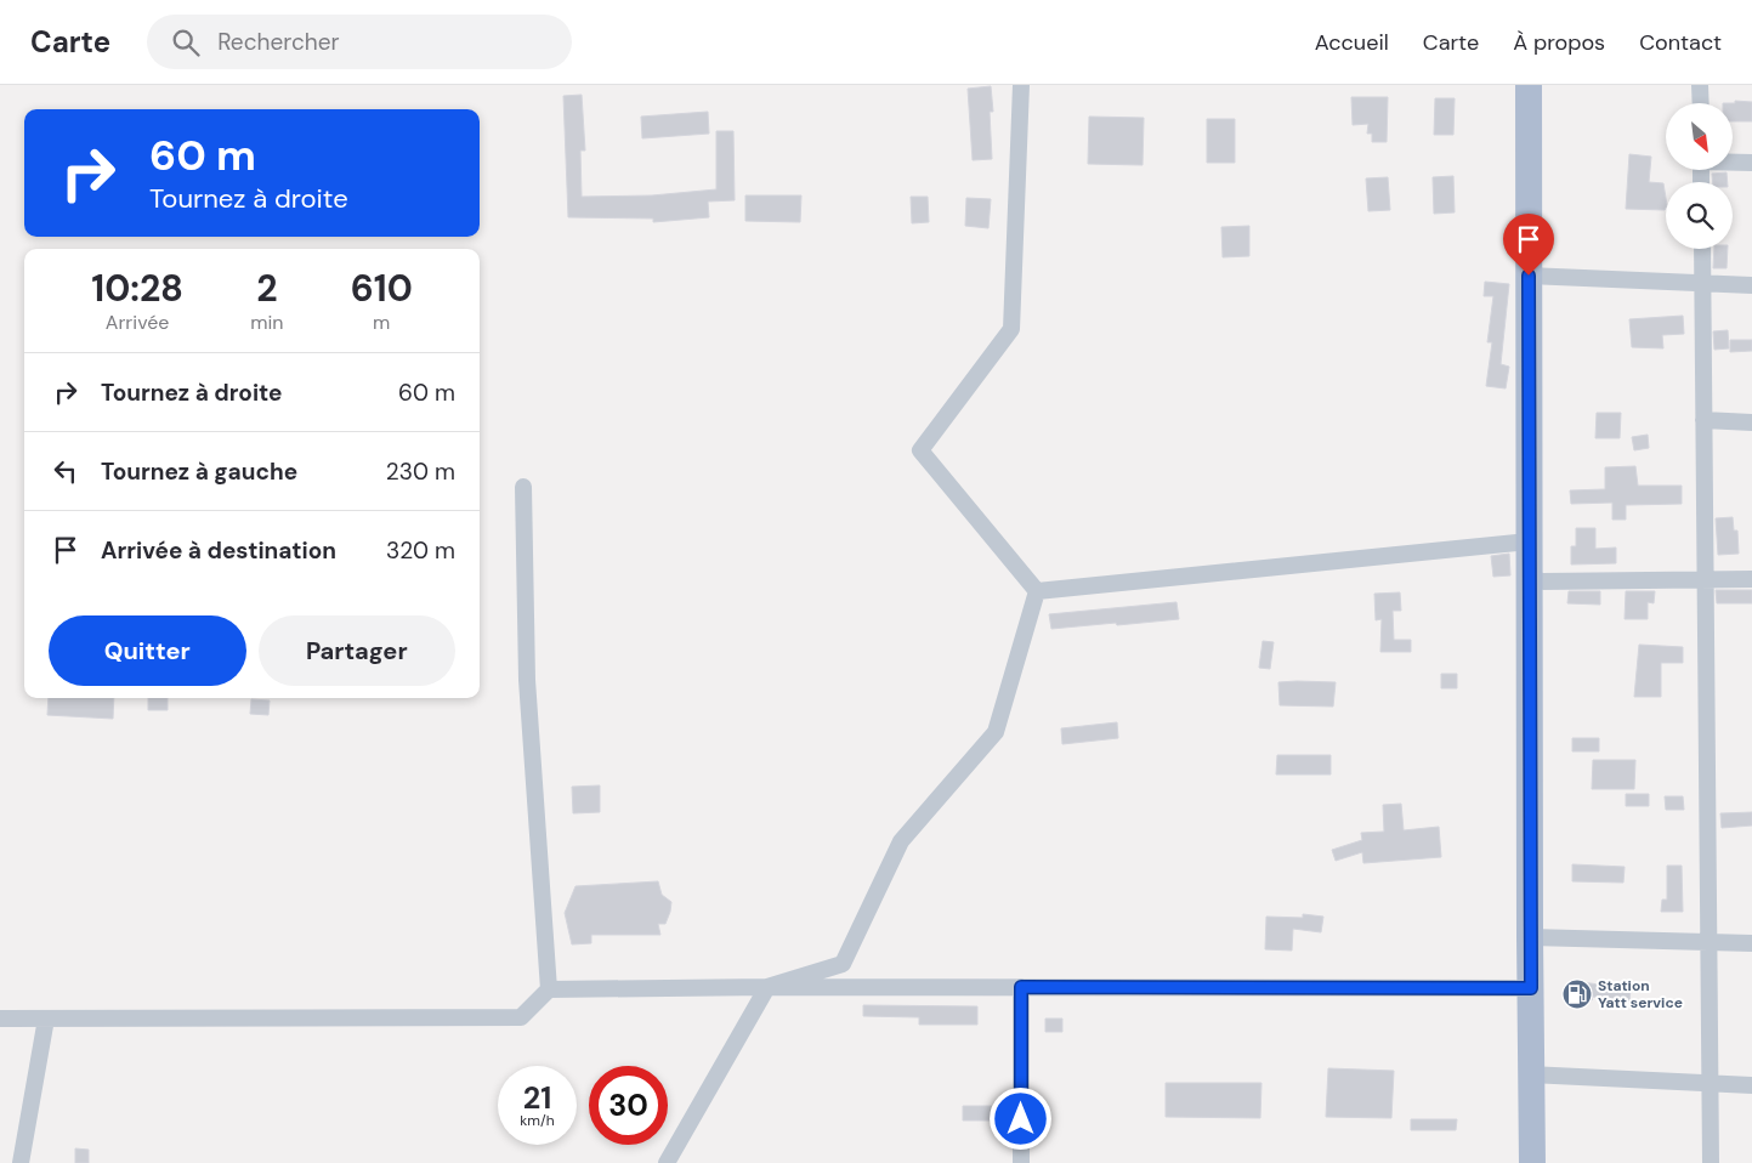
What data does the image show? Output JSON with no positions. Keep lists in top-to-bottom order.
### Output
{
  "places": {
    "fuel station": ["Station Yatt service"]
  },
  "north": "bottom right",
  "page": {
    "header": "Carte",
    "search": "Rechercher",
    "nav": [
      "Accueil",
      "Carte",
      "À propos",
      "Contact"
    ],
    "turn": ["60 m", "Tournez à droite"],
    "eta": [
      "10:28",
      "Arrivée",
      "2",
      "min",
      "610",
      "m"
    ],
    "list": [
      {
        "name": "Tournez à droite",
        "value": "60 m"
      },
      {
        "name": "Tournez à gauche",
        "value": "230 m"
      },
      {
        "name": "Arrivée à destination",
        "value": "320 m"
      }
    ],
    "buttons": ["Quitter", "Partager"],
    "speed": "21 km/h",
    "limit": "30"
  }
}
